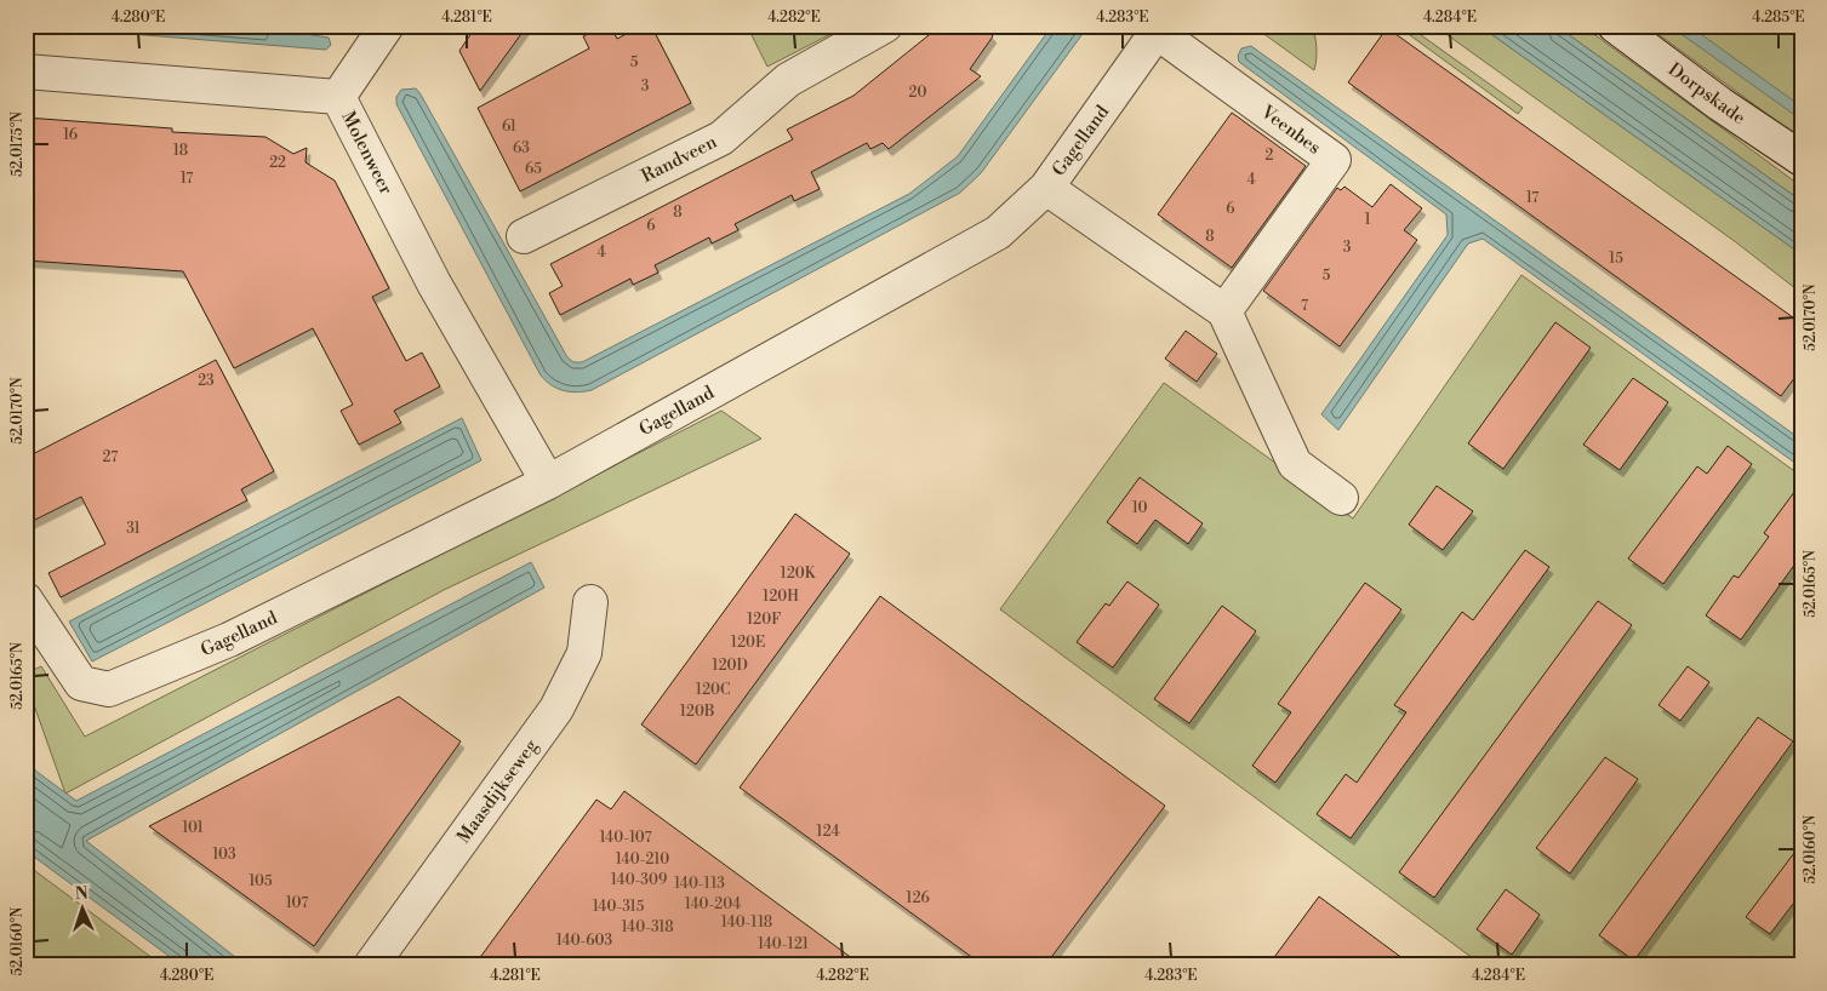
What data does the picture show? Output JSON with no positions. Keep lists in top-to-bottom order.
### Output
{
  "streets": {
    "street": [
      "Dorpskade",
      "Veenbes",
      "Gagelland",
      "Molenweer",
      "Randveen",
      "Maasdijkseweg"
    ]
  },
  "crossings": [
    ["Veenbes", "Gagelland"],
    ["Gagelland", "Molenweer"]
  ],
  "house_numbers": [
    "5",
    "3",
    "20",
    "61",
    "16",
    "63",
    "18",
    "2",
    "22",
    "65",
    "17",
    "4",
    "17",
    "6",
    "8",
    "1",
    "6",
    "8",
    "3",
    "4",
    "15",
    "5",
    "7",
    "23",
    "27",
    "10",
    "31",
    "120K",
    "120H",
    "120F",
    "120E",
    "120D",
    "120C",
    "120B",
    "101",
    "124",
    "140-107",
    "103",
    "140-210",
    "140-309",
    "105",
    "140-113",
    "126",
    "107",
    "140-204",
    "140-315",
    "140-118",
    "140-318",
    "140-603",
    "140-121"
  ],
  "north": "top",
  "coordinates": [
    "4.280°E",
    "4.281°E",
    "4.282°E",
    "4.283°E",
    "4.284°E",
    "4.285°E",
    "52.0175°N",
    "52.0170°N",
    "52.0165°N",
    "52.0160°N"
  ]
}
